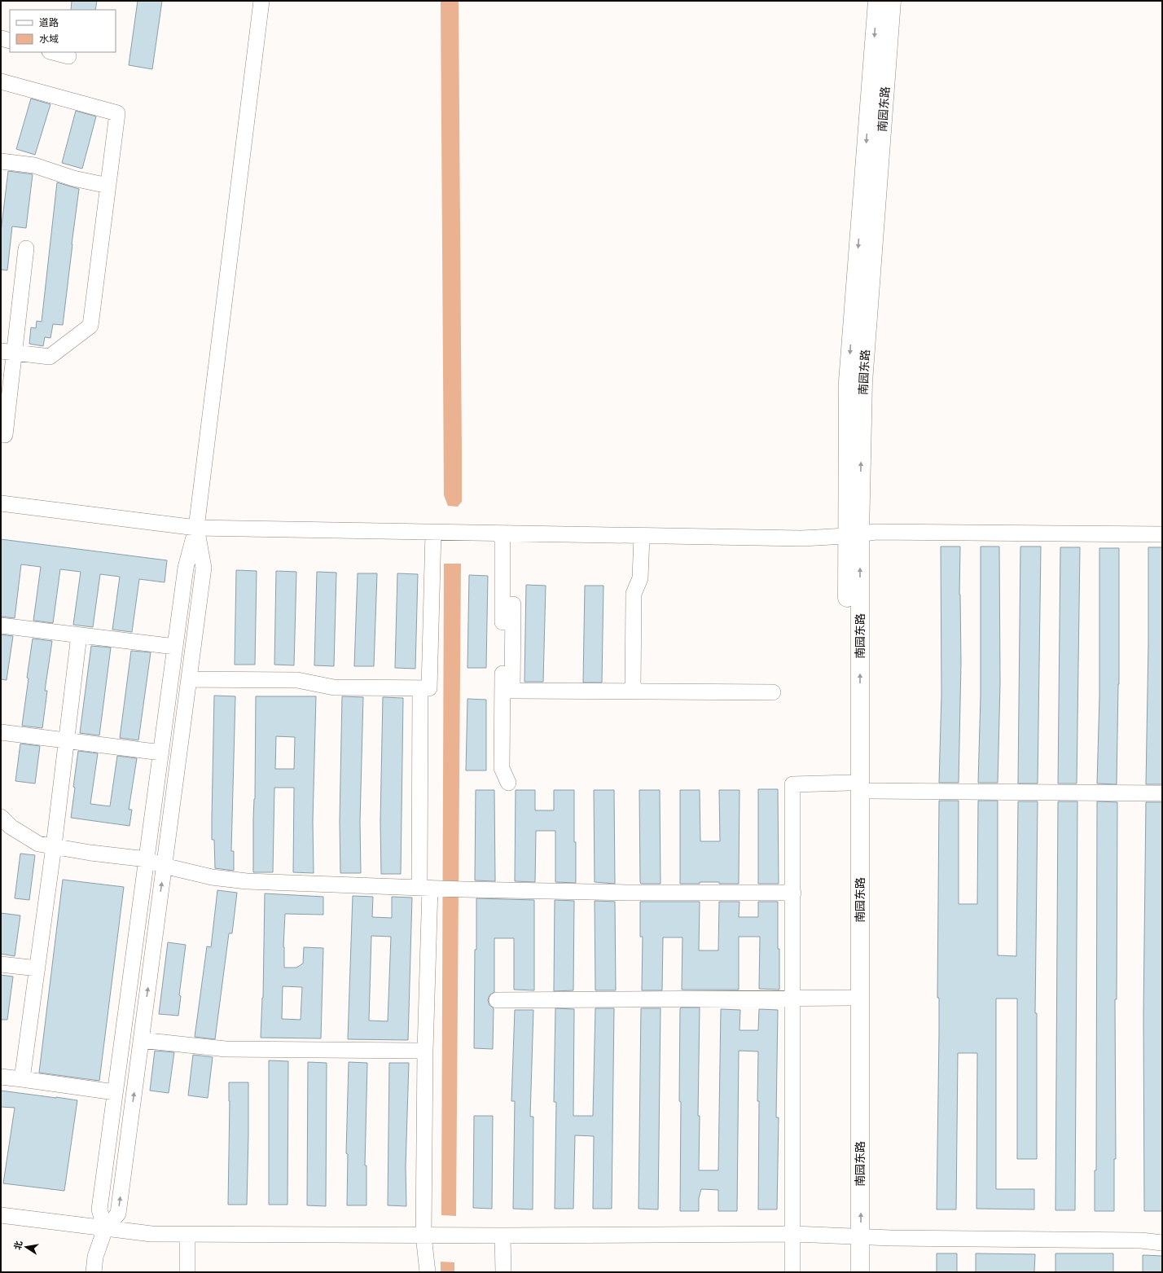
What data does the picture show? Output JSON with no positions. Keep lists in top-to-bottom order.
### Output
{
  "streets": {
    "main road": ["南园东路"]
  },
  "legend": ["道路", "水域"],
  "north": "left"
}
